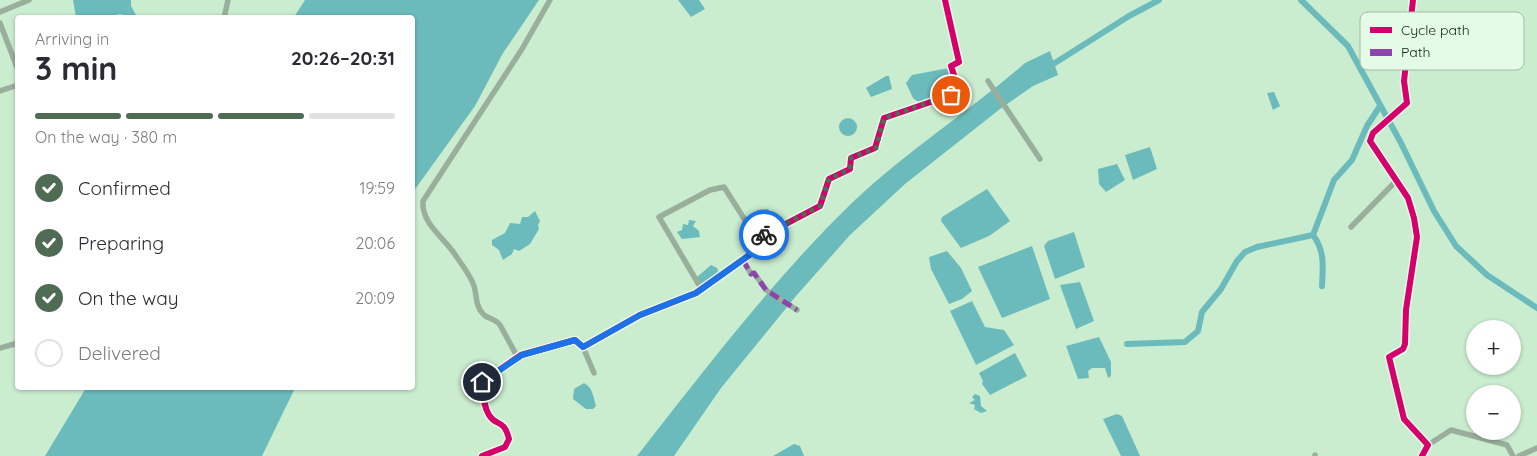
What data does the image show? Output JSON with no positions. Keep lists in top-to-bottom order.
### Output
{
  "legend": ["Cycle path", "Path"],
  "page": {
    "heading": ["3 min", "Arriving in", "20:26–20:31"],
    "bar": "On the way · 380 m",
    "list": [
      ["Confirmed", "19:59"],
      ["Preparing", "20:06"],
      ["On the way", "20:09"],
      "Delivered"
    ],
    "map_buttons": ["+", "−"]
  }
}
